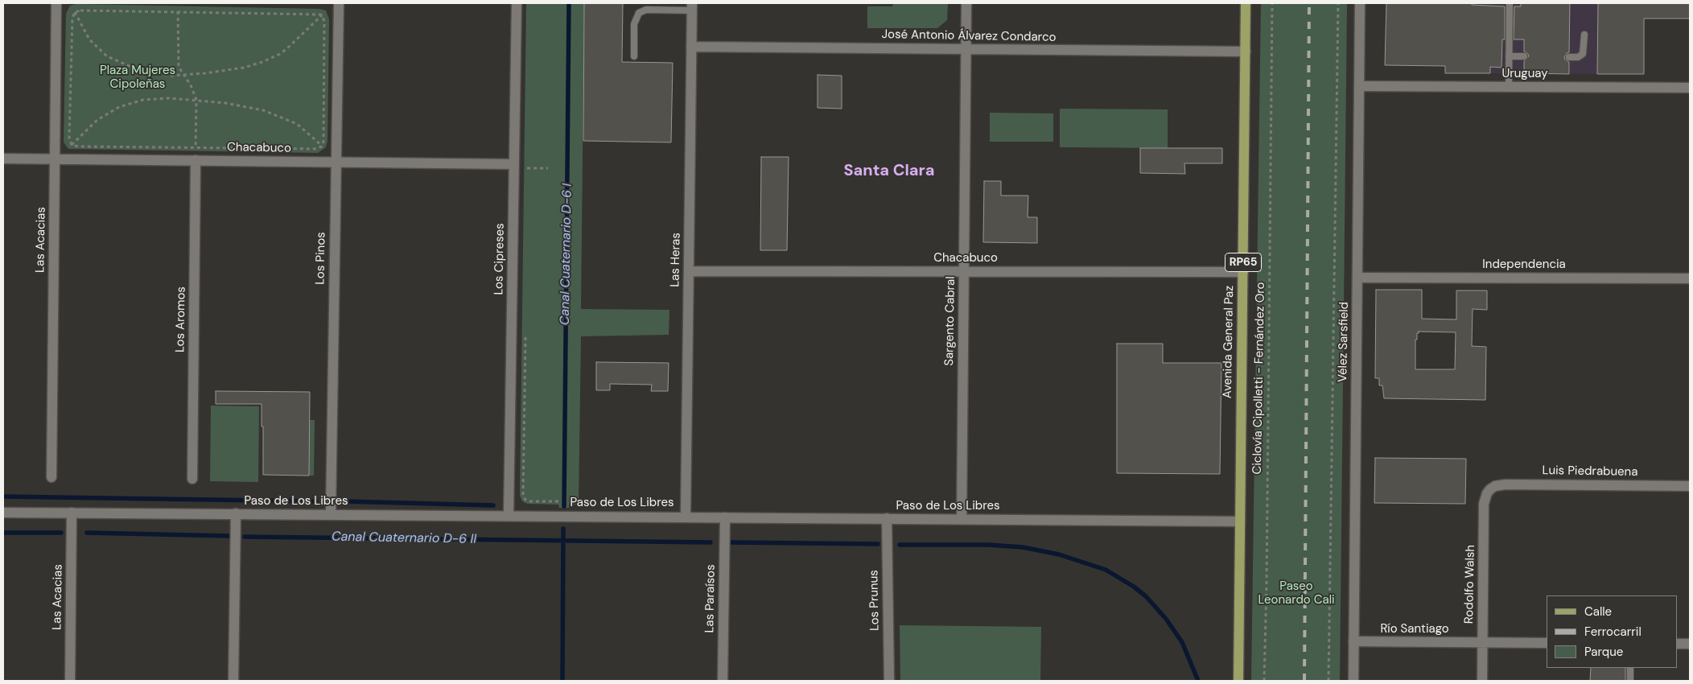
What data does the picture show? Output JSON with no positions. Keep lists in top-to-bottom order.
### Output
{
  "streets": {
    "main road": ["RP65", "Avenida General Paz"],
    "street": [
      "José Antonio Álvarez Condarco",
      "Uruguay",
      "Chacabuco",
      "Las Acacias",
      "Los Pinos",
      "Los Cipreses",
      "Las Heras",
      "Independencia",
      "Los Aromos",
      "Sargento Cabral",
      "Vélez Sarsfield",
      "Luis Piedrabuena",
      "Paso de Los Libres",
      "Rodolfo Walsh",
      "Las Paraísos",
      "Los Prunus",
      "Río Santiago"
    ],
    "path": ["Ciclovía Cipolletti - Fernández Oro"]
  },
  "crossings": [
    ["José Antonio Álvarez Condarco", "Las Heras"],
    ["José Antonio Álvarez Condarco", "Sargento Cabral"],
    ["José Antonio Álvarez Condarco", "Avenida General Paz"],
    ["Uruguay", "Vélez Sarsfield"],
    ["Chacabuco", "Las Acacias"],
    ["Chacabuco", "Los Pinos"],
    ["Chacabuco", "Los Cipreses"],
    ["Chacabuco", "Las Heras"],
    ["Chacabuco", "Los Aromos"],
    ["Chacabuco", "Sargento Cabral"],
    ["Chacabuco", "Avenida General Paz"],
    ["Las Acacias", "Paso de Los Libres"],
    ["Los Pinos", "Paso de Los Libres"],
    ["Los Cipreses", "Paso de Los Libres"],
    ["Las Heras", "Paso de Los Libres"],
    ["Independencia", "Vélez Sarsfield"],
    ["Sargento Cabral", "Paso de Los Libres"],
    ["Avenida General Paz", "Paso de Los Libres"],
    ["Vélez Sarsfield", "Río Santiago"],
    ["Luis Piedrabuena", "Rodolfo Walsh"],
    ["Paso de Los Libres", "Las Paraísos"],
    ["Paso de Los Libres", "Los Prunus"],
    ["Rodolfo Walsh", "Río Santiago"]
  ],
  "districts": ["Santa Clara"],
  "water": ["Canal Cuaternario D-6 I", "Canal Cuaternario D-6 II"],
  "parks": ["Plaza Mujeres Cipoleñas", "Paseo Leonardo Cali"],
  "legend": ["Calle", "Ferrocarril", "Parque"]
}
